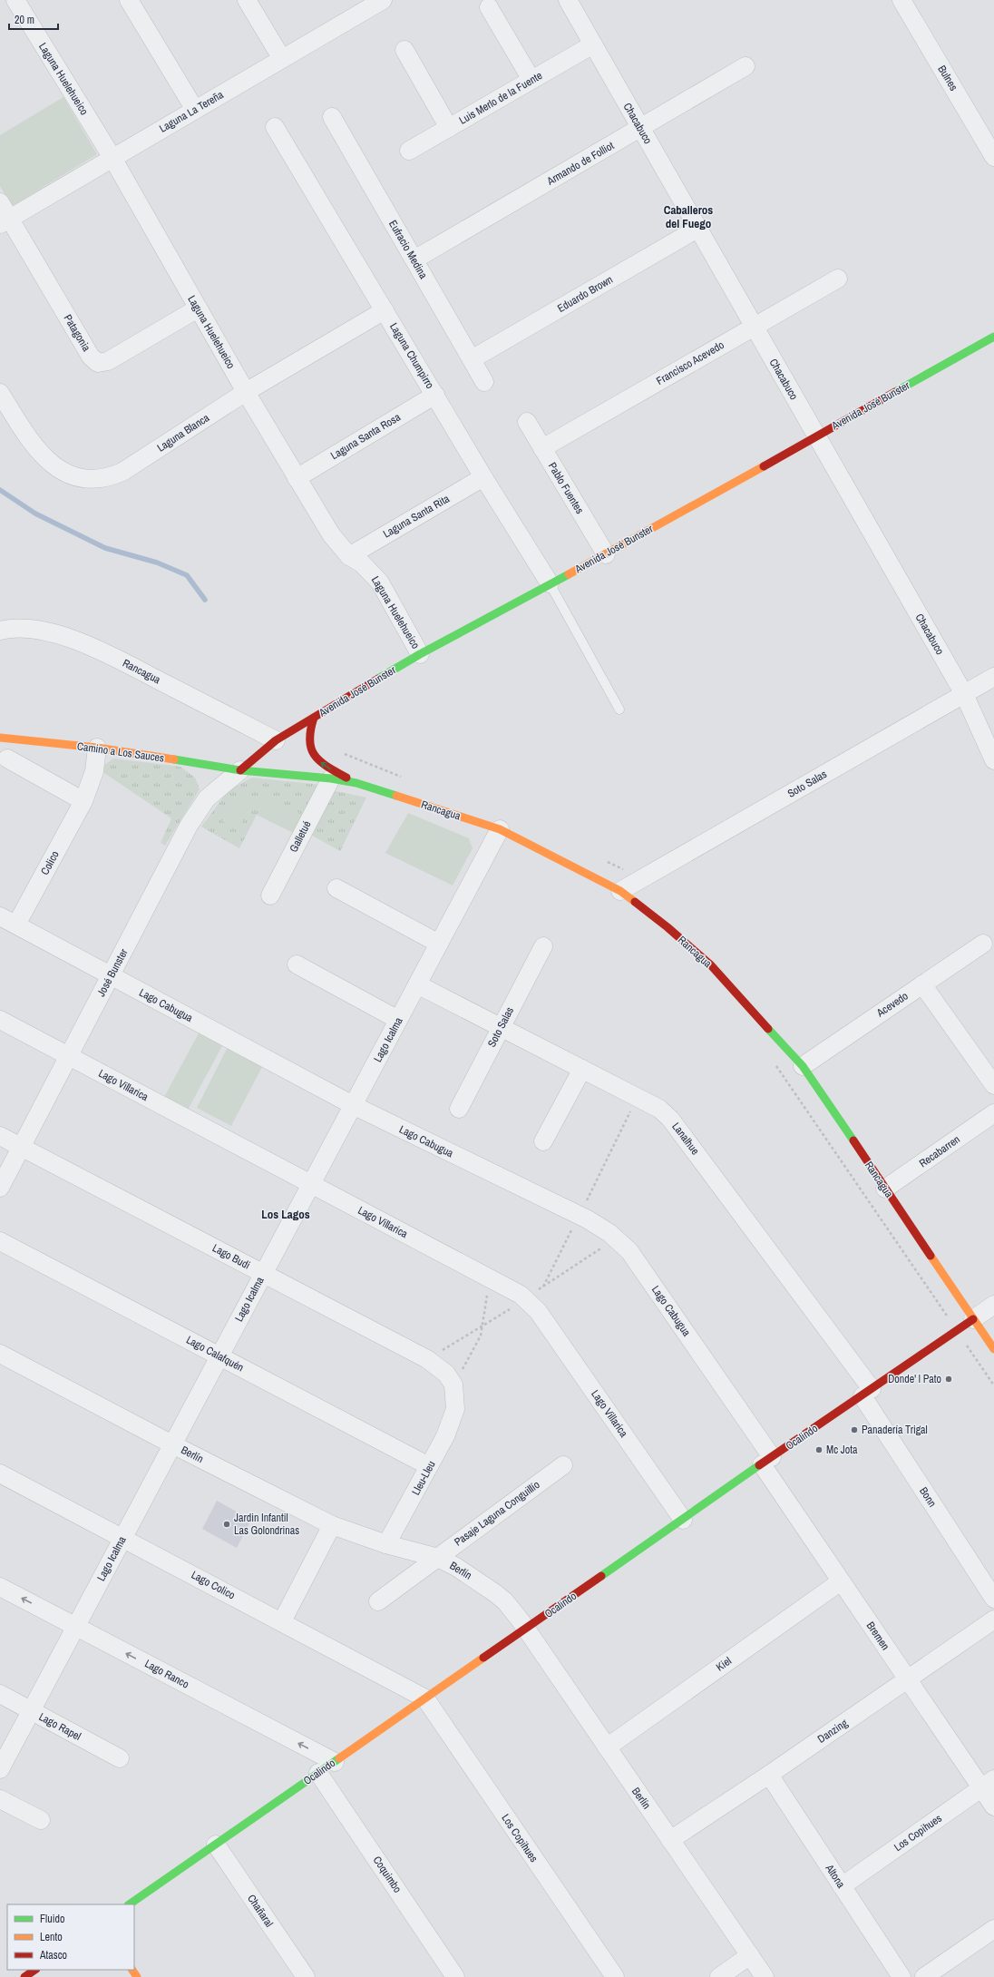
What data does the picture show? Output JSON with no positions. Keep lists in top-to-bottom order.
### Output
{
  "streets": {
    "main road": [
      "Avenida José Bunster",
      "Rancagua",
      "Camino a Los Sauces",
      "Ocalindo"
    ],
    "street": [
      "Bulnes",
      "Laguna Huelehueico",
      "Luis Merlo de la Fuente",
      "Laguna La Tereña",
      "Chacabuco",
      "Armando de Folliot",
      "Eufracio Medina",
      "Eduardo Brown",
      "Patagonia",
      "Laguna Chumpirro",
      "Francisco Acevedo",
      "Laguna Blanca",
      "Laguna Santa Rosa",
      "Pablo Fuentes",
      "Laguna Santa Rita",
      "Soto Salas",
      "Galletué",
      "Colico",
      "José Bunster",
      "Acevedo",
      "Lago Cabugua",
      "Lago Icalma",
      "Lago Villarica",
      "Lanalhue",
      "Recabarren",
      "Lago Budi",
      "Lago Calafquén",
      "Berlín",
      "Lleu-Lleu",
      "Bonn",
      "Pasaje Laguna Conguillío",
      "Lago Colico",
      "Bremen",
      "Kiel",
      "Lago Ranco",
      "Lago Rapel",
      "Danzing",
      "Los Copihues",
      "Coquimbo",
      "Altona",
      "Chañaral"
    ]
  },
  "crossings": [
    ["Laguna Huelehueico", "Laguna La Tereña"],
    ["Laguna Huelehueico", "Patagonia"],
    ["Laguna Huelehueico", "Avenida José Bunster"],
    ["Laguna Huelehueico", "Laguna Blanca"],
    ["Laguna Huelehueico", "Laguna Santa Rosa"],
    ["Laguna Huelehueico", "Laguna Santa Rita"],
    ["Luis Merlo de la Fuente", "Chacabuco"],
    ["Laguna La Tereña", "Patagonia"],
    ["Chacabuco", "Armando de Folliot"],
    ["Chacabuco", "Eduardo Brown"],
    ["Chacabuco", "Francisco Acevedo"],
    ["Chacabuco", "Avenida José Bunster"],
    ["Chacabuco", "Soto Salas"],
    ["Armando de Folliot", "Eufracio Medina"],
    ["Eufracio Medina", "Eduardo Brown"],
    ["Laguna Chumpirro", "Avenida José Bunster"],
    ["Laguna Chumpirro", "Laguna Blanca"],
    ["Laguna Chumpirro", "Laguna Santa Rosa"],
    ["Laguna Chumpirro", "Laguna Santa Rita"],
    ["Francisco Acevedo", "Pablo Fuentes"],
    ["Avenida José Bunster", "Pablo Fuentes"],
    ["Avenida José Bunster", "Rancagua"],
    ["Avenida José Bunster", "Camino a Los Sauces"],
    ["Avenida José Bunster", "José Bunster"],
    ["Rancagua", "Camino a Los Sauces"],
    ["Rancagua", "Soto Salas"],
    ["Rancagua", "Galletué"],
    ["Rancagua", "José Bunster"],
    ["Rancagua", "Acevedo"],
    ["Rancagua", "Lago Icalma"],
    ["Rancagua", "Recabarren"],
    ["Rancagua", "Ocalindo"],
    ["Camino a Los Sauces", "Colico"],
    ["Camino a Los Sauces", "José Bunster"],
    ["Soto Salas", "Lanalhue"],
    ["Colico", "Lago Cabugua"],
    ["José Bunster", "Lago Cabugua"],
    ["José Bunster", "Lago Villarica"],
    ["José Bunster", "Lago Budi"],
    ["Lago Cabugua", "Lago Icalma"],
    ["Lago Cabugua", "Ocalindo"],
    ["Lago Cabugua", "Bremen"],
    ["Lago Icalma", "Lago Villarica"],
    ["Lago Icalma", "Lanalhue"],
    ["Lago Icalma", "Lago Budi"],
    ["Lago Icalma", "Lago Calafquén"],
    ["Lago Icalma", "Berlín"],
    ["Lago Icalma", "Lago Colico"],
    ["Lago Icalma", "Lago Ranco"],
    ["Lago Icalma", "Lago Rapel"],
    ["Lago Villarica", "Ocalindo"],
    ["Lanalhue", "Ocalindo"],
    ["Lanalhue", "Bonn"],
    ["Lago Budi", "Lleu-Lleu"],
    ["Lago Calafquén", "Lleu-Lleu"],
    ["Ocalindo", "Berlín"],
    ["Ocalindo", "Bonn"],
    ["Ocalindo", "Lago Colico"],
    ["Ocalindo", "Bremen"],
    ["Ocalindo", "Lago Ranco"],
    ["Ocalindo", "Los Copihues"],
    ["Ocalindo", "Coquimbo"],
    ["Ocalindo", "Chañaral"],
    ["Berlín", "Lleu-Lleu"],
    ["Berlín", "Pasaje Laguna Conguillío"],
    ["Berlín", "Kiel"],
    ["Berlín", "Danzing"],
    ["Lago Colico", "Los Copihues"],
    ["Bremen", "Kiel"],
    ["Bremen", "Danzing"],
    ["Bremen", "Los Copihues"],
    ["Danzing", "Altona"],
    ["Los Copihues", "Altona"]
  ],
  "one_way": ["Lago Ranco"],
  "districts": ["Caballeros del Fuego", "Los Lagos"],
  "places": [
    "Donde' l Pato",
    "Panadería Trigal",
    "Mc Jota",
    "Jardin Infantil Las Golondrinas"
  ],
  "legend": ["Fluido", "Lento", "Atasco"],
  "scale_bar": "20 m"
}
